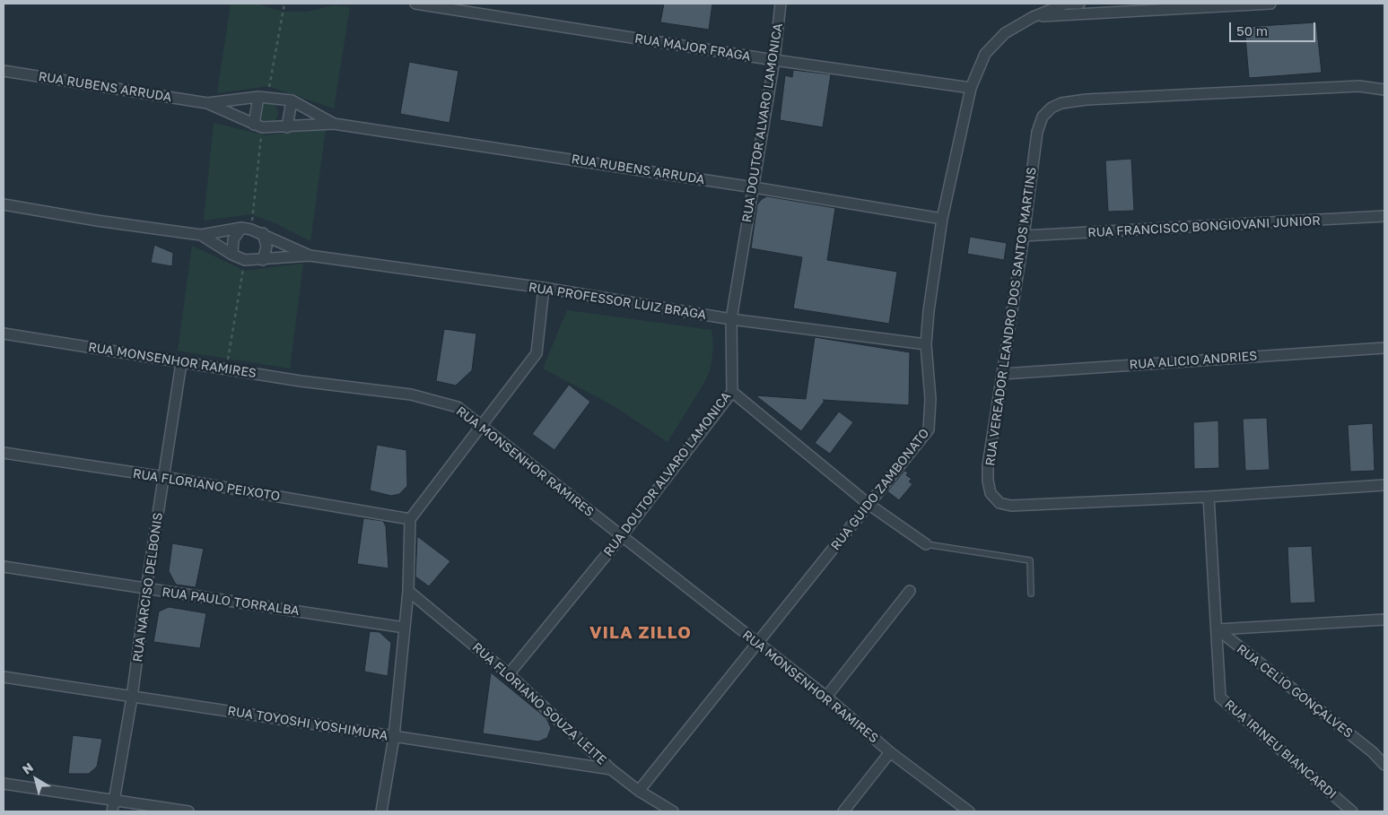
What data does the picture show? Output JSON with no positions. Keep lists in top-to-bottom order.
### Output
{
  "streets": {
    "street": [
      "RUA MAJOR FRAGA",
      "RUA RUBENS ARRUDA",
      "RUA DOUTOR ALVARO LAMONICA",
      "RUA FRANCISCO BONGIOVANI JUNIOR",
      "RUA PROFESSOR LUIZ BRAGA",
      "RUA VEREADOR LEANDRO DOS SANTOS MARTINS",
      "RUA MONSENHOR RAMIRES",
      "RUA ALICIO ANDRIES",
      "RUA FLORIANO PEIXOTO",
      "RUA GUIDO ZAMBONATO",
      "RUA NARCISO DELBONIS",
      "RUA PAULO TORRALBA",
      "RUA CELIO GONÇALVES",
      "RUA FLORIANO SOUZA LEITE",
      "RUA TOYOSHI YOSHIMURA",
      "RUA IRINEU BIANCARDI"
    ]
  },
  "crossings": [
    ["RUA MAJOR FRAGA", "RUA DOUTOR ALVARO LAMONICA"],
    ["RUA MAJOR FRAGA", "RUA GUIDO ZAMBONATO"],
    ["RUA RUBENS ARRUDA", "RUA DOUTOR ALVARO LAMONICA"],
    ["RUA RUBENS ARRUDA", "RUA GUIDO ZAMBONATO"],
    ["RUA DOUTOR ALVARO LAMONICA", "RUA PROFESSOR LUIZ BRAGA"],
    ["RUA DOUTOR ALVARO LAMONICA", "RUA MONSENHOR RAMIRES"],
    ["RUA DOUTOR ALVARO LAMONICA", "RUA FLORIANO SOUZA LEITE"],
    ["RUA FRANCISCO BONGIOVANI JUNIOR", "RUA VEREADOR LEANDRO DOS SANTOS MARTINS"],
    ["RUA PROFESSOR LUIZ BRAGA", "RUA GUIDO ZAMBONATO"],
    ["RUA VEREADOR LEANDRO DOS SANTOS MARTINS", "RUA ALICIO ANDRIES"],
    ["RUA VEREADOR LEANDRO DOS SANTOS MARTINS", "RUA IRINEU BIANCARDI"],
    ["RUA MONSENHOR RAMIRES", "RUA GUIDO ZAMBONATO"],
    ["RUA MONSENHOR RAMIRES", "RUA NARCISO DELBONIS"],
    ["RUA FLORIANO PEIXOTO", "RUA NARCISO DELBONIS"],
    ["RUA GUIDO ZAMBONATO", "RUA FLORIANO SOUZA LEITE"],
    ["RUA NARCISO DELBONIS", "RUA PAULO TORRALBA"],
    ["RUA NARCISO DELBONIS", "RUA TOYOSHI YOSHIMURA"],
    ["RUA CELIO GONÇALVES", "RUA IRINEU BIANCARDI"],
    ["RUA FLORIANO SOUZA LEITE", "RUA TOYOSHI YOSHIMURA"]
  ],
  "districts": ["VILA ZILLO"],
  "scale_bar": "50 m",
  "north": "top left"
}
